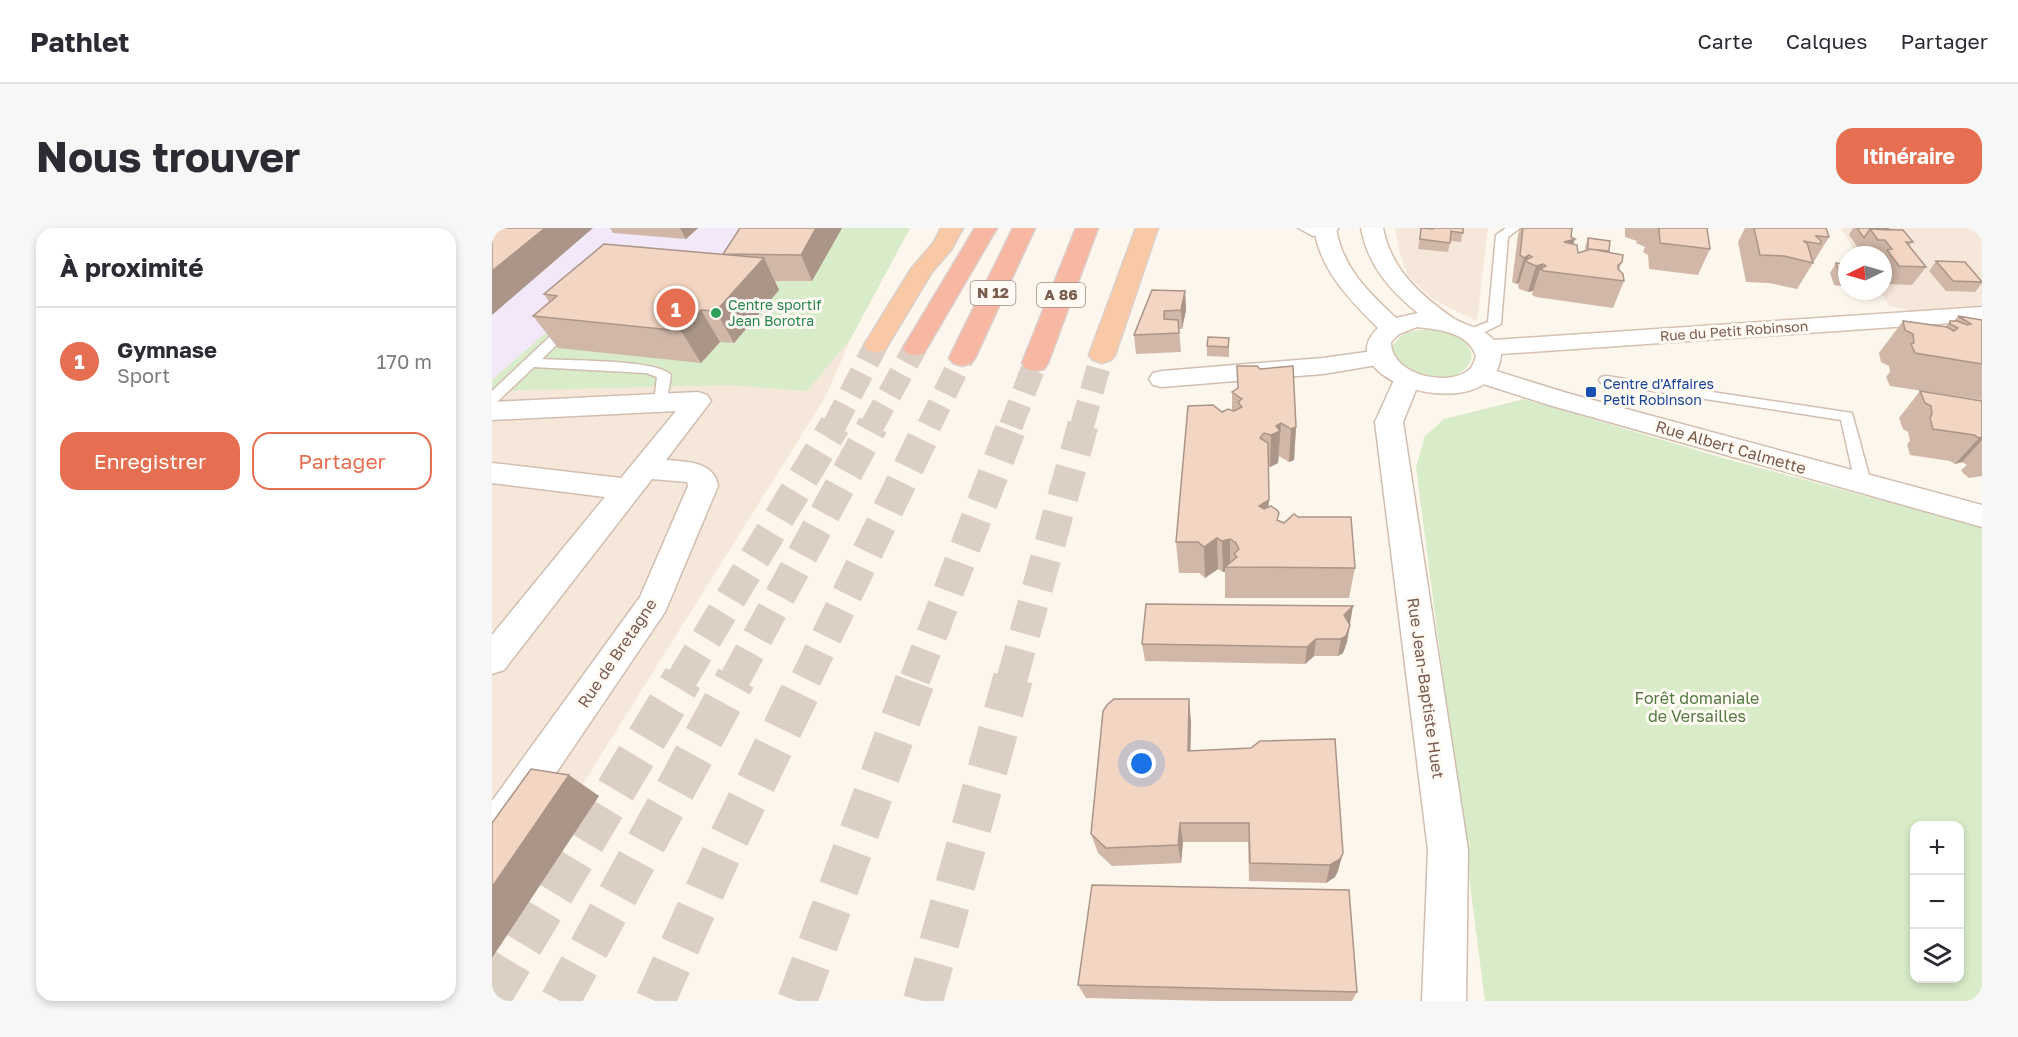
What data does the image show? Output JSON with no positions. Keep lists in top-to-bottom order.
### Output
{
  "streets": {
    "highway": ["N 12", "A 86"],
    "street": [
      "Rue du Petit Robinson",
      "Rue Albert Calmette",
      "Rue de Bretagne",
      "Rue Jean-Baptiste Huet"
    ]
  },
  "crossings": [
    ["Rue du Petit Robinson", "Rue Albert Calmette"],
    ["Rue du Petit Robinson", "Rue Jean-Baptiste Huet"],
    ["Rue Albert Calmette", "Rue Jean-Baptiste Huet"]
  ],
  "parks": ["Forêt domaniale de Versailles"],
  "places": {
    "other": ["Centre sportif Jean Borotra"],
    "transit": ["Centre d'Affaires Petit Robinson"]
  },
  "north": "left",
  "page": {
    "header": "Pathlet",
    "nav": ["Carte", "Calques", "Partager"],
    "buttons": [
      "Itinéraire",
      ["Enregistrer", "Partager"]
    ],
    "title": "Nous trouver",
    "heading": "À proximité",
    "pins": "1",
    "list": [
      {
        "mark": "1",
        "name": "Gymnase",
        "note": "Sport",
        "value": "170 m"
      }
    ],
    "map_buttons": ["+", "−"]
  }
}
